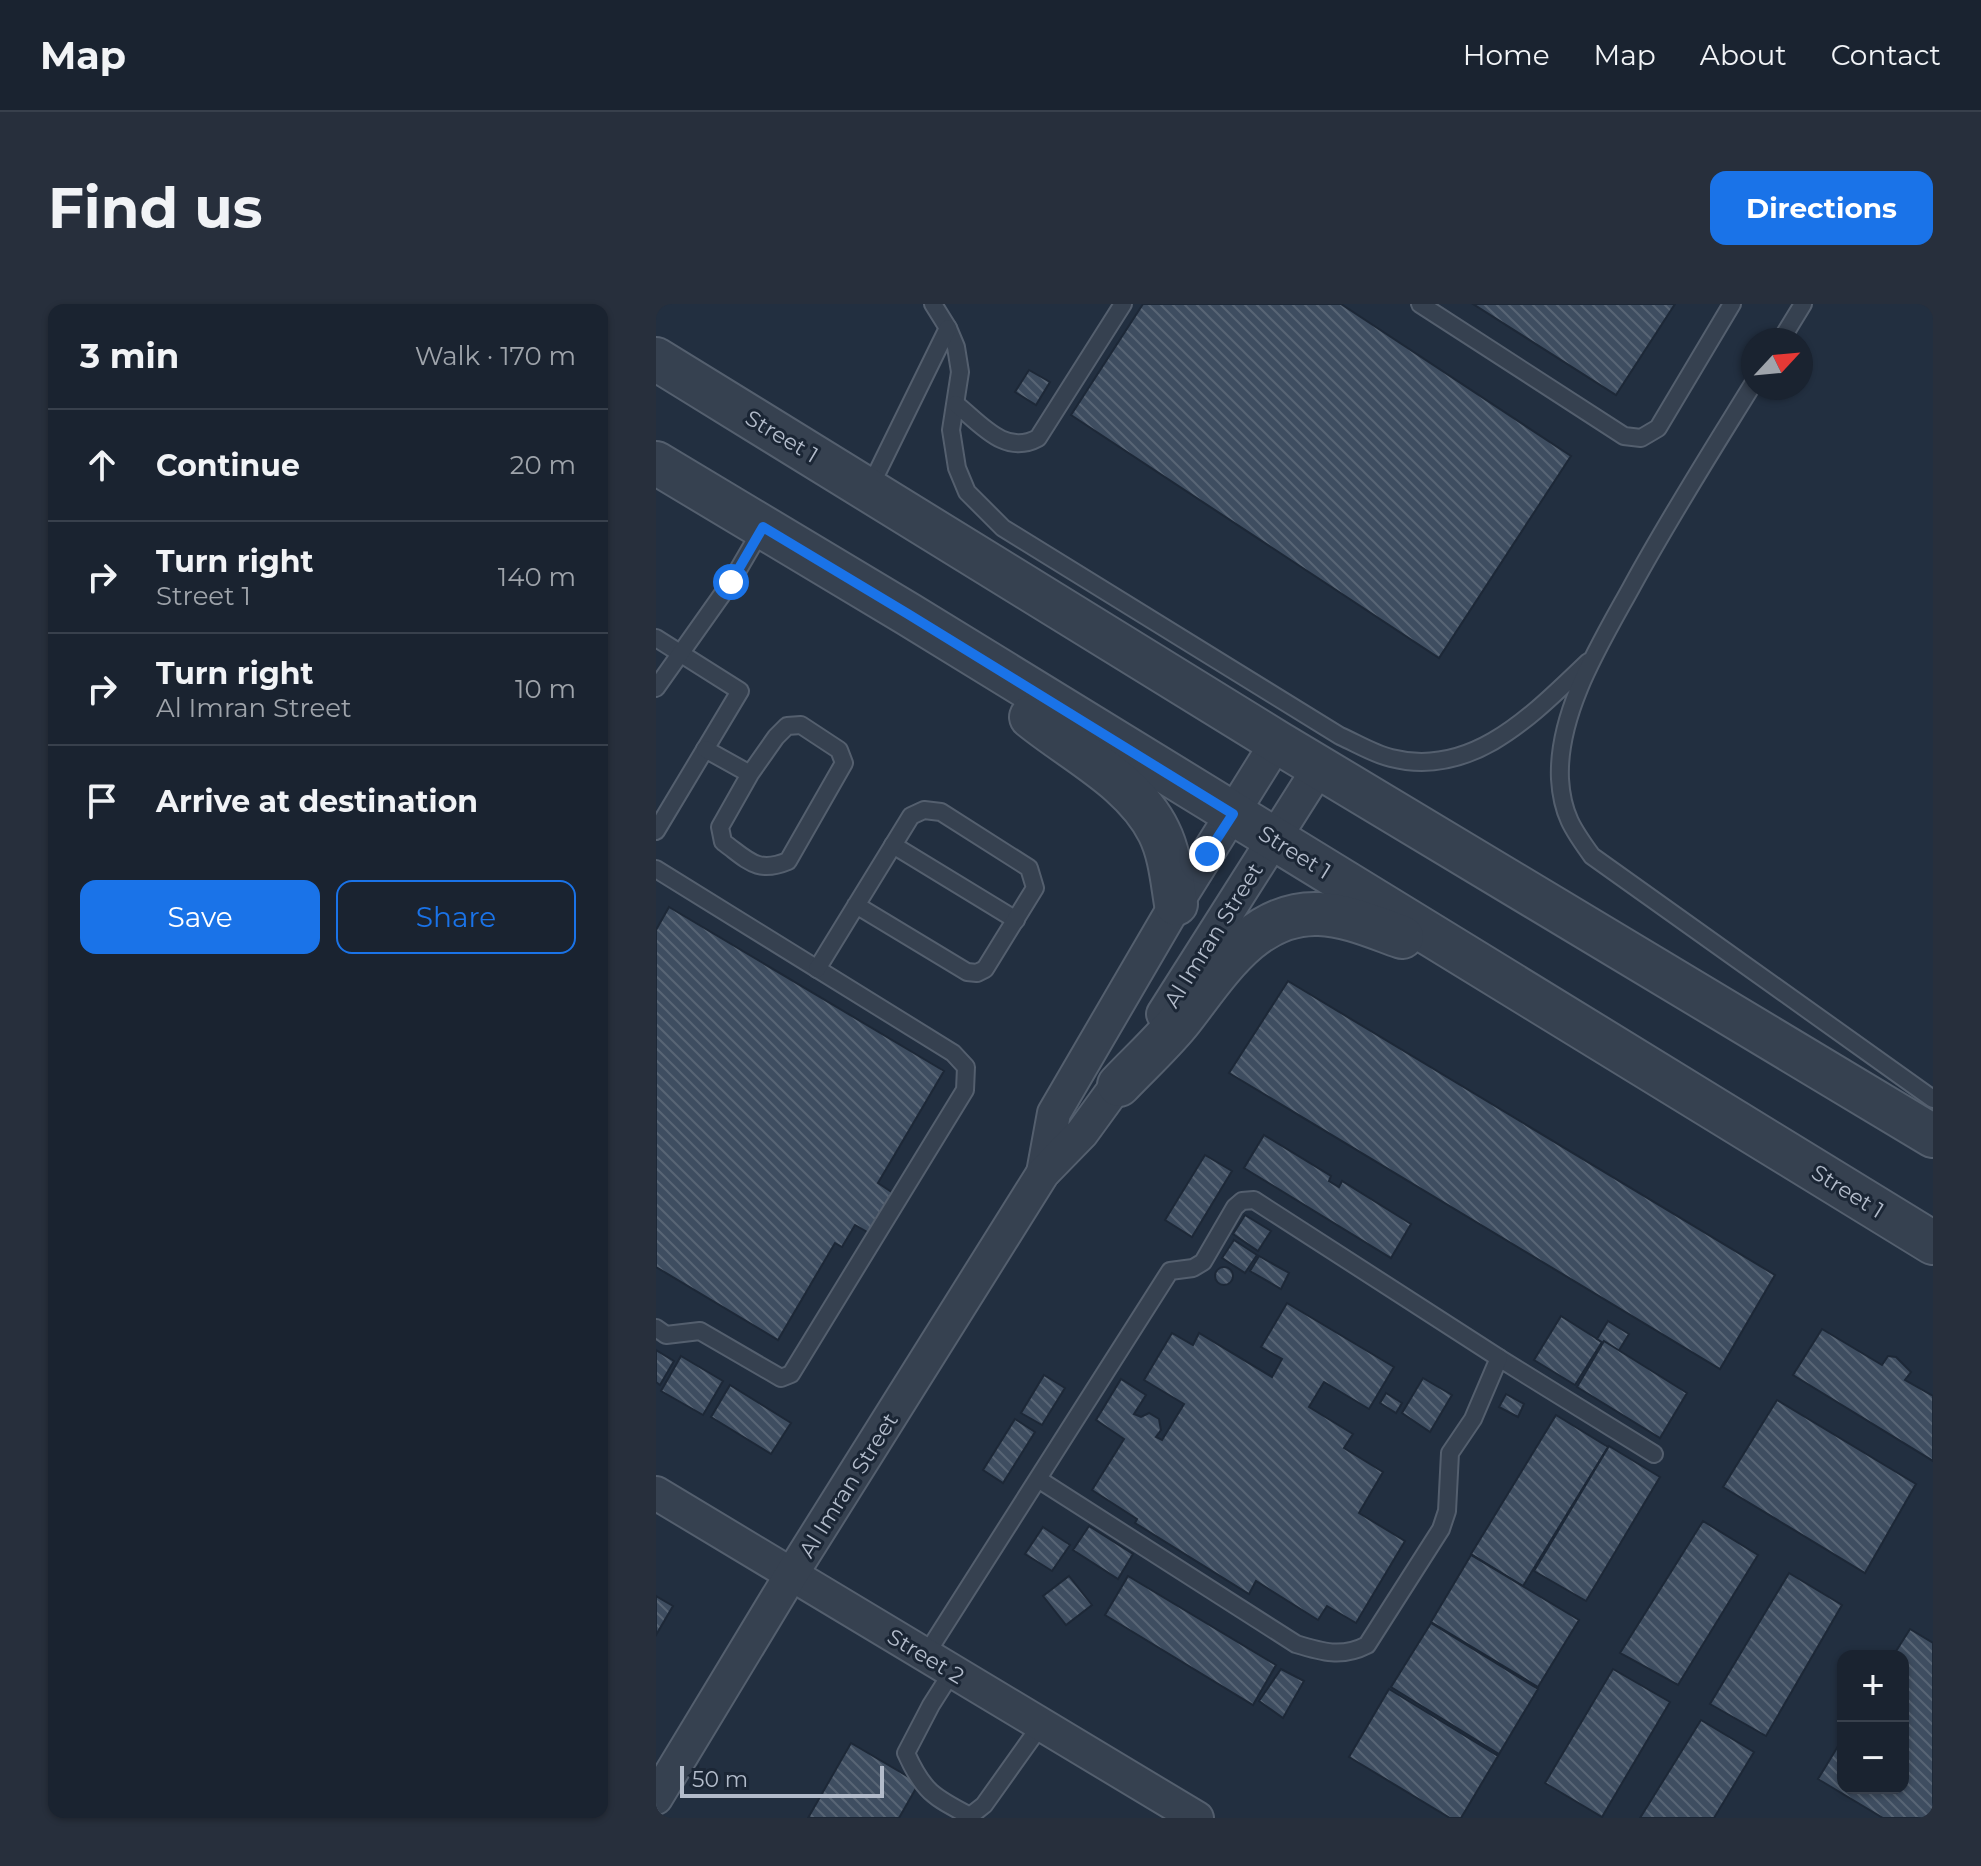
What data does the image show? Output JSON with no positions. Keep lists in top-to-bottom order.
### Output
{
  "streets": {
    "street": ["Street 1", "Al Imran Street", "Street 2"]
  },
  "crossings": [
    ["Street 1", "Al Imran Street"],
    ["Al Imran Street", "Street 2"]
  ],
  "scale_bar": "50 m",
  "north": "top right",
  "page": {
    "header": "Map",
    "nav": [
      "Home",
      "Map",
      "About",
      "Contact"
    ],
    "buttons": [
      "Directions",
      ["Save", "Share"]
    ],
    "title": "Find us",
    "heading": ["3 min", "Walk · 170 m"],
    "list": [
      ["Continue", "20 m"],
      ["Turn right", "Street 1", "140 m"],
      ["Turn right", "Al Imran Street", "10 m"],
      "Arrive at destination"
    ],
    "map_buttons": ["+", "−"],
    "scale": "50 m"
  }
}
